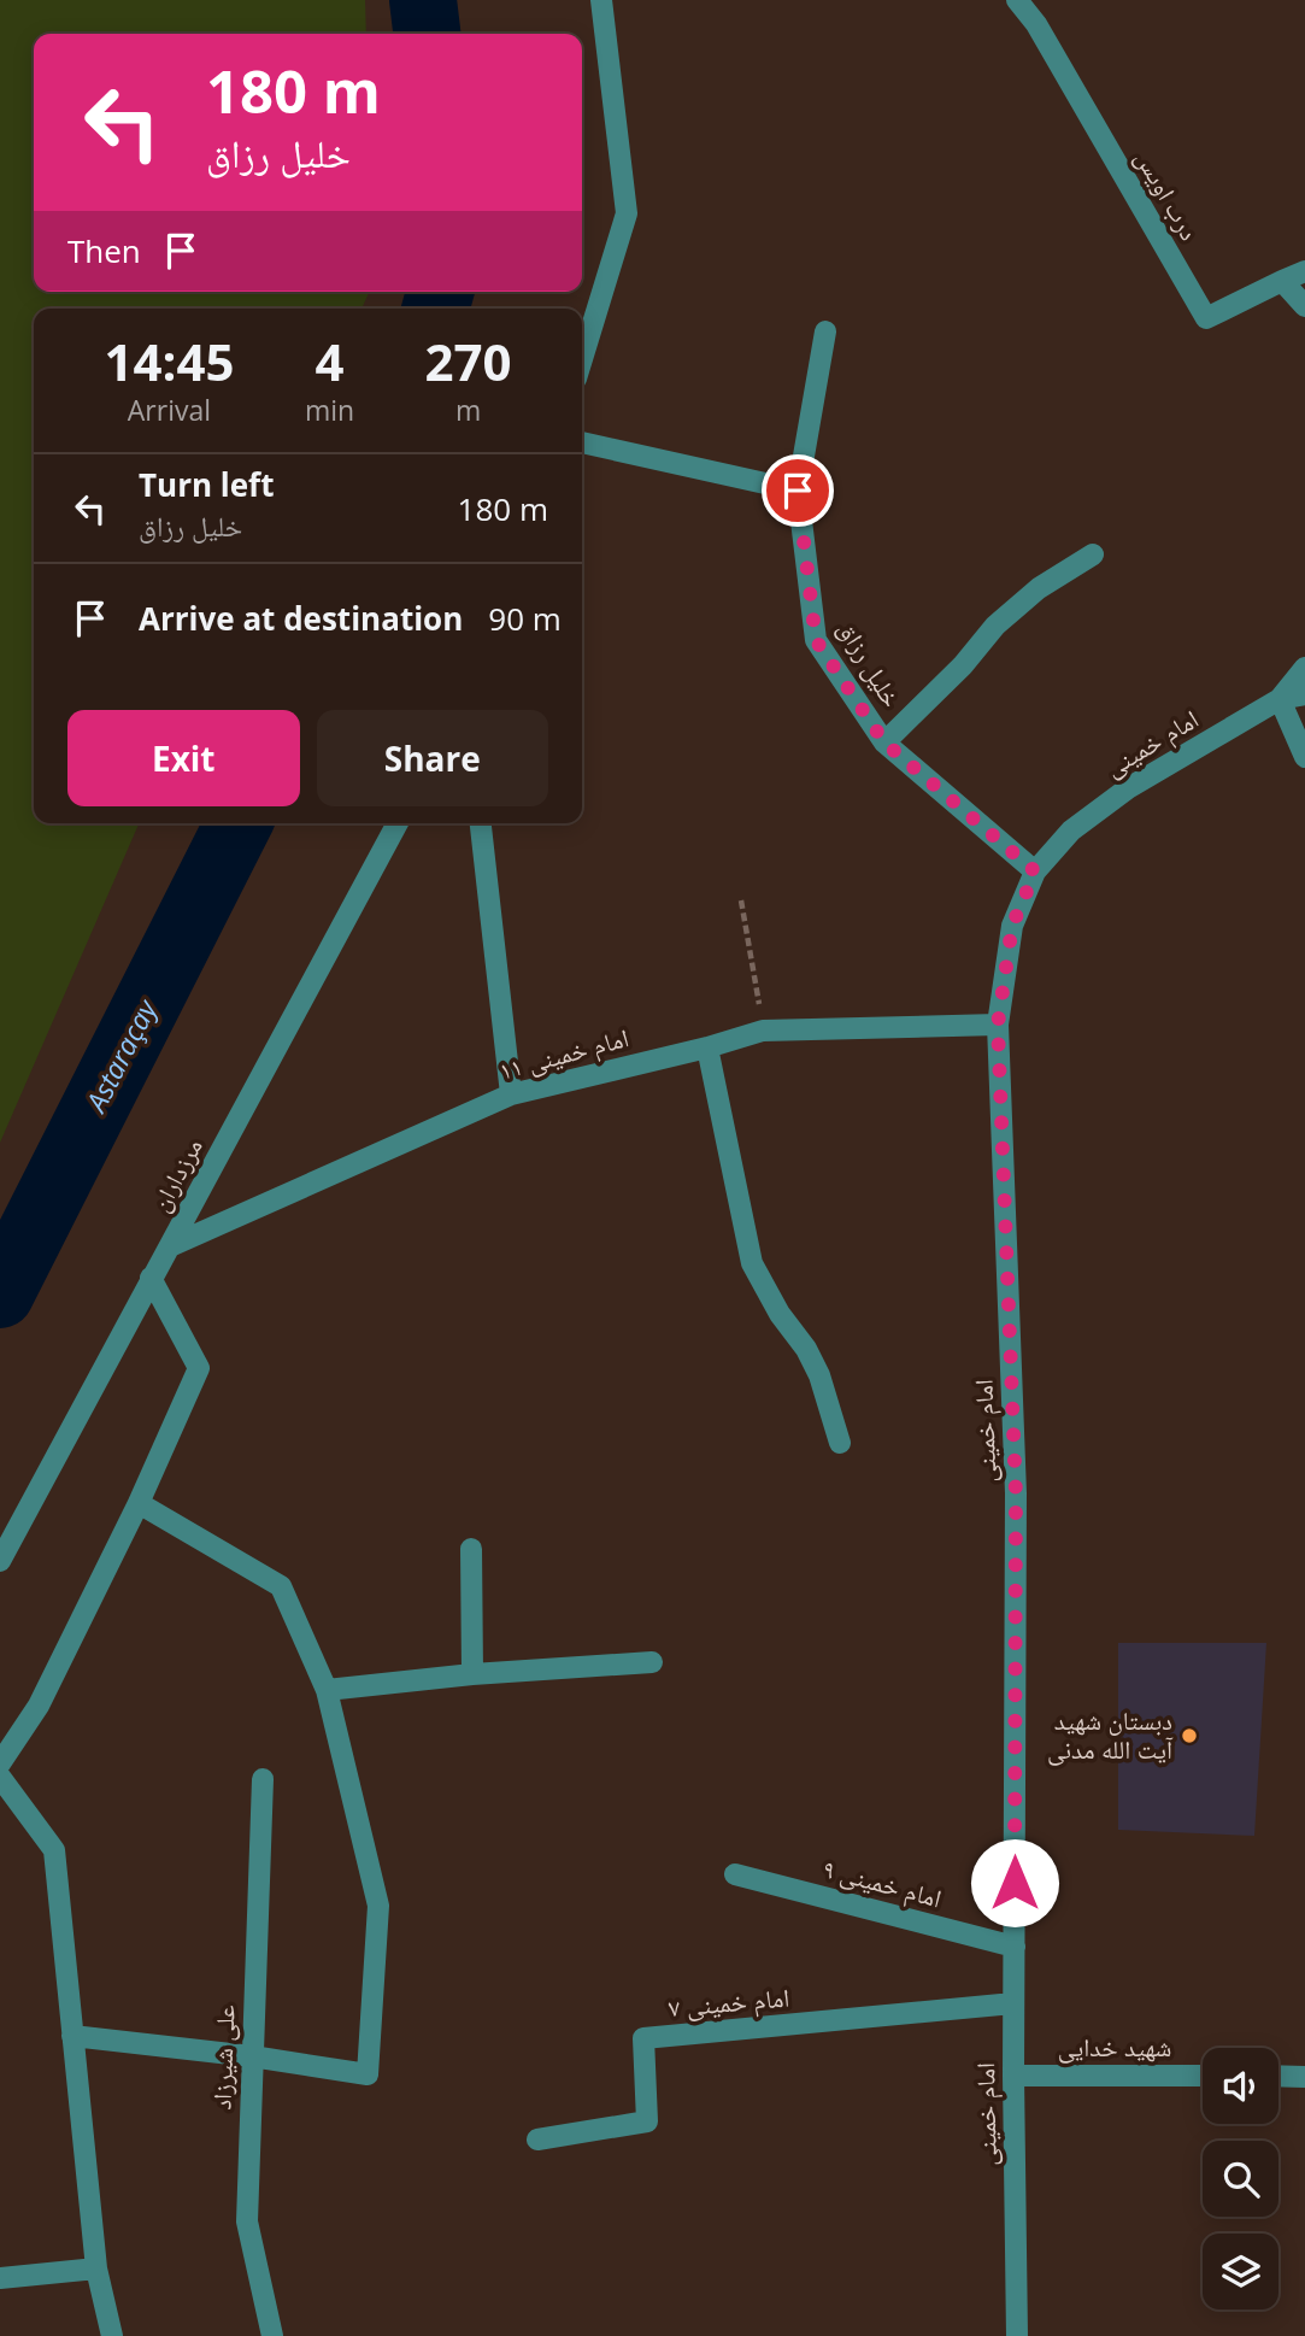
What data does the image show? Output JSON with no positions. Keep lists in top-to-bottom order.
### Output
{
  "streets": {
    "street": [
      "درب اویس",
      "خلیل رزاق",
      "امام خمینی",
      "امام خمینی ۱۱",
      "مرزداران",
      "امام خمینی ۹",
      "امام خمینی ۷",
      "شهید خدایی",
      "علی شیرزاد"
    ]
  },
  "crossings": [
    ["خلیل رزاق", "امام خمینی"],
    ["امام خمینی", "امام خمینی ۱۱"],
    ["امام خمینی", "امام خمینی ۹"],
    ["امام خمینی", "امام خمینی ۷"],
    ["امام خمینی", "شهید خدایی"],
    ["امام خمینی ۱۱", "مرزداران"]
  ],
  "water": ["Astaraçay"],
  "places": ["دبستان شهید آیت الله مدنی"],
  "page": {
    "turn": ["180 m", "خلیل رزاق"],
    "then": "Then",
    "eta": [
      "14:45",
      "Arrival",
      "4",
      "min",
      "270",
      "m"
    ],
    "list": [
      {
        "name": "Turn left",
        "note": "خلیل رزاق",
        "value": "180 m"
      },
      {
        "name": "Arrive at destination",
        "value": "90 m"
      }
    ],
    "buttons": ["Exit", "Share"]
  }
}
